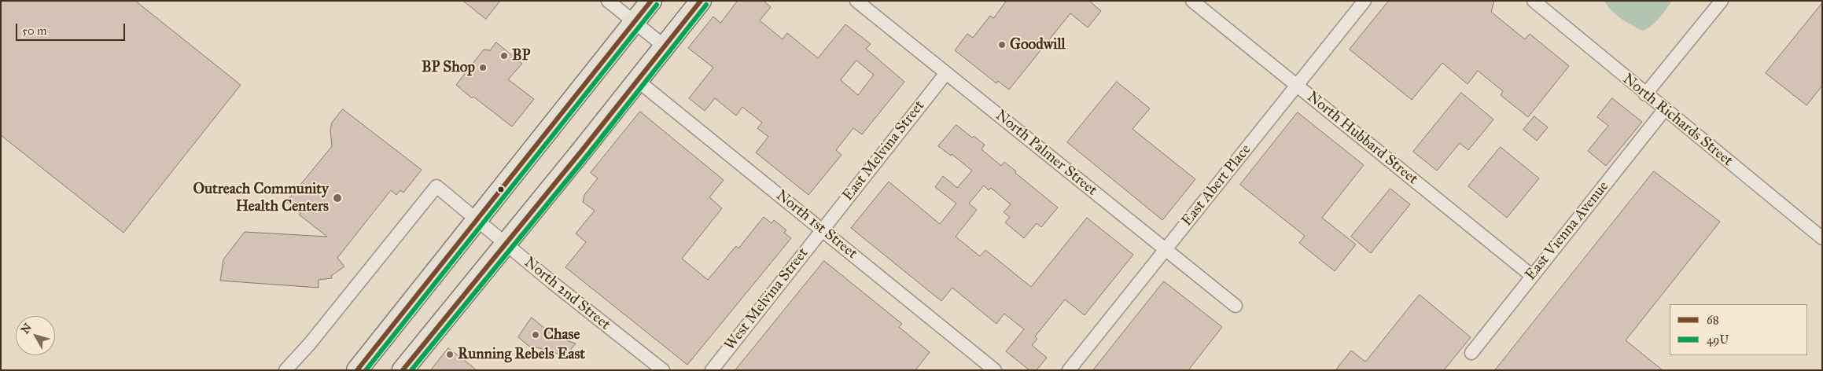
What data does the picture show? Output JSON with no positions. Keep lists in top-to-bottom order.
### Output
{
  "streets": {
    "street": [
      "North Richards Street",
      "North Hubbard Street",
      "East Melvina Street",
      "North Palmer Street",
      "East Abert Place",
      "North 1st Street",
      "East Vienna Avenue",
      "North 2nd Street",
      "West Melvina Street"
    ]
  },
  "crossings": [
    ["North Richards Street", "East Vienna Avenue"],
    ["North Hubbard Street", "East Abert Place"],
    ["North Hubbard Street", "East Vienna Avenue"],
    ["East Melvina Street", "North Palmer Street"],
    ["East Melvina Street", "North 1st Street"],
    ["East Melvina Street", "West Melvina Street"],
    ["North Palmer Street", "East Abert Place"],
    ["North 1st Street", "West Melvina Street"]
  ],
  "places": [
    "Goodwill",
    "BP",
    "BP Shop",
    "Outreach Community Health Centers",
    "Chase",
    "Running Rebels East"
  ],
  "lines": ["transit line 68", "transit line 49U"],
  "legend": ["68", "49U"],
  "scale_bar": "50 m",
  "north": "top left"
}
